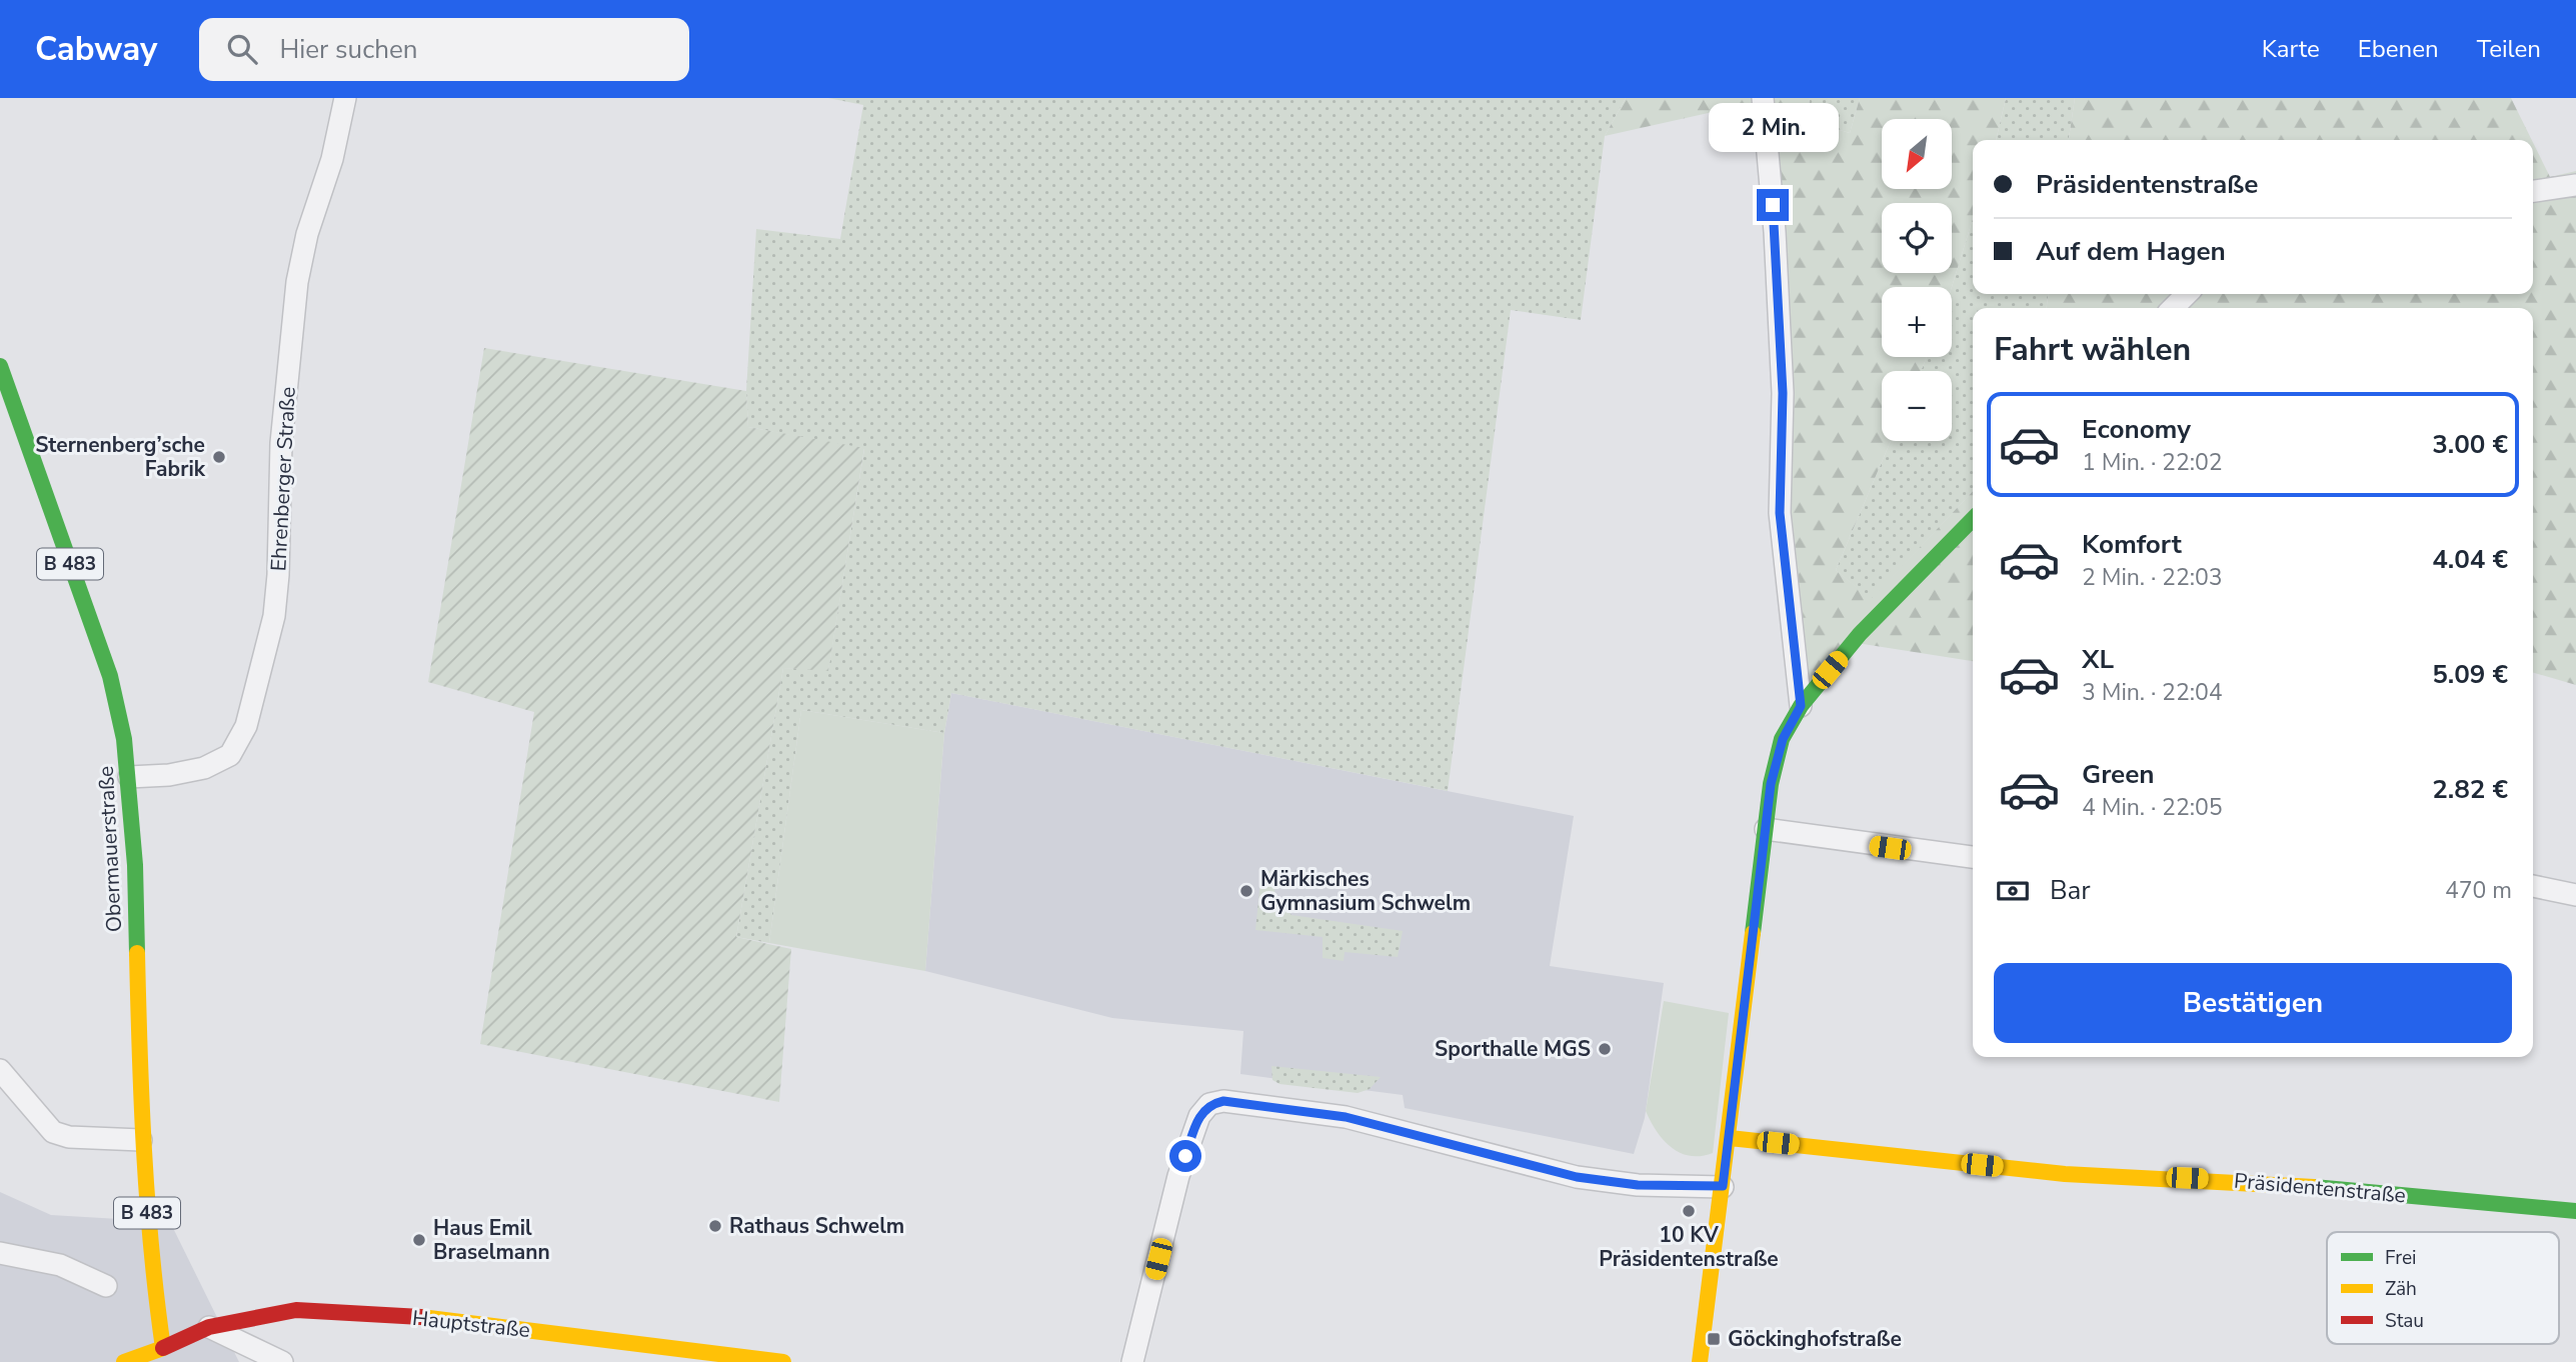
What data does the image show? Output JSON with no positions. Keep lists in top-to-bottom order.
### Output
{
  "streets": {
    "street": [
      "Ehrenberger Straße",
      "B 483",
      "Obermauerstraße",
      "Präsidentenstraße",
      "Hauptstraße"
    ]
  },
  "crossings": [
    ["Ehrenberger Straße", "Obermauerstraße"],
    ["Obermauerstraße", "Hauptstraße"]
  ],
  "places": {
    "other": [
      "Sternenberg’sche Fabrik",
      "Märkisches Gymnasium Schwelm",
      "Sporthalle MGS",
      "10 KV Präsidentenstraße",
      "Rathaus Schwelm",
      "Haus Emil Braselmann"
    ],
    "transit": ["Göckinghofstraße"]
  },
  "legend": ["Frei", "Zäh", "Stau"],
  "north": "bottom left",
  "page": {
    "header": "Cabway",
    "search": "Hier suchen",
    "nav": ["Karte", "Ebenen", "Teilen"],
    "bubble": "2 Min.",
    "map_buttons": ["+", "−"],
    "banner": ["Präsidentenstraße", "Auf dem Hagen"],
    "heading": "Fahrt wählen",
    "list": [
      {
        "name": "Economy",
        "note": "1 Min. · 22:02",
        "value": "3.00 €"
      },
      {
        "name": "Komfort",
        "note": "2 Min. · 22:03",
        "value": "4.04 €"
      },
      {
        "name": "XL",
        "note": "3 Min. · 22:04",
        "value": "5.09 €"
      },
      {
        "name": "Green",
        "note": "4 Min. · 22:05",
        "value": "2.82 €"
      }
    ],
    "pay": ["Bar", "470 m"],
    "buttons": "Bestätigen"
  }
}
